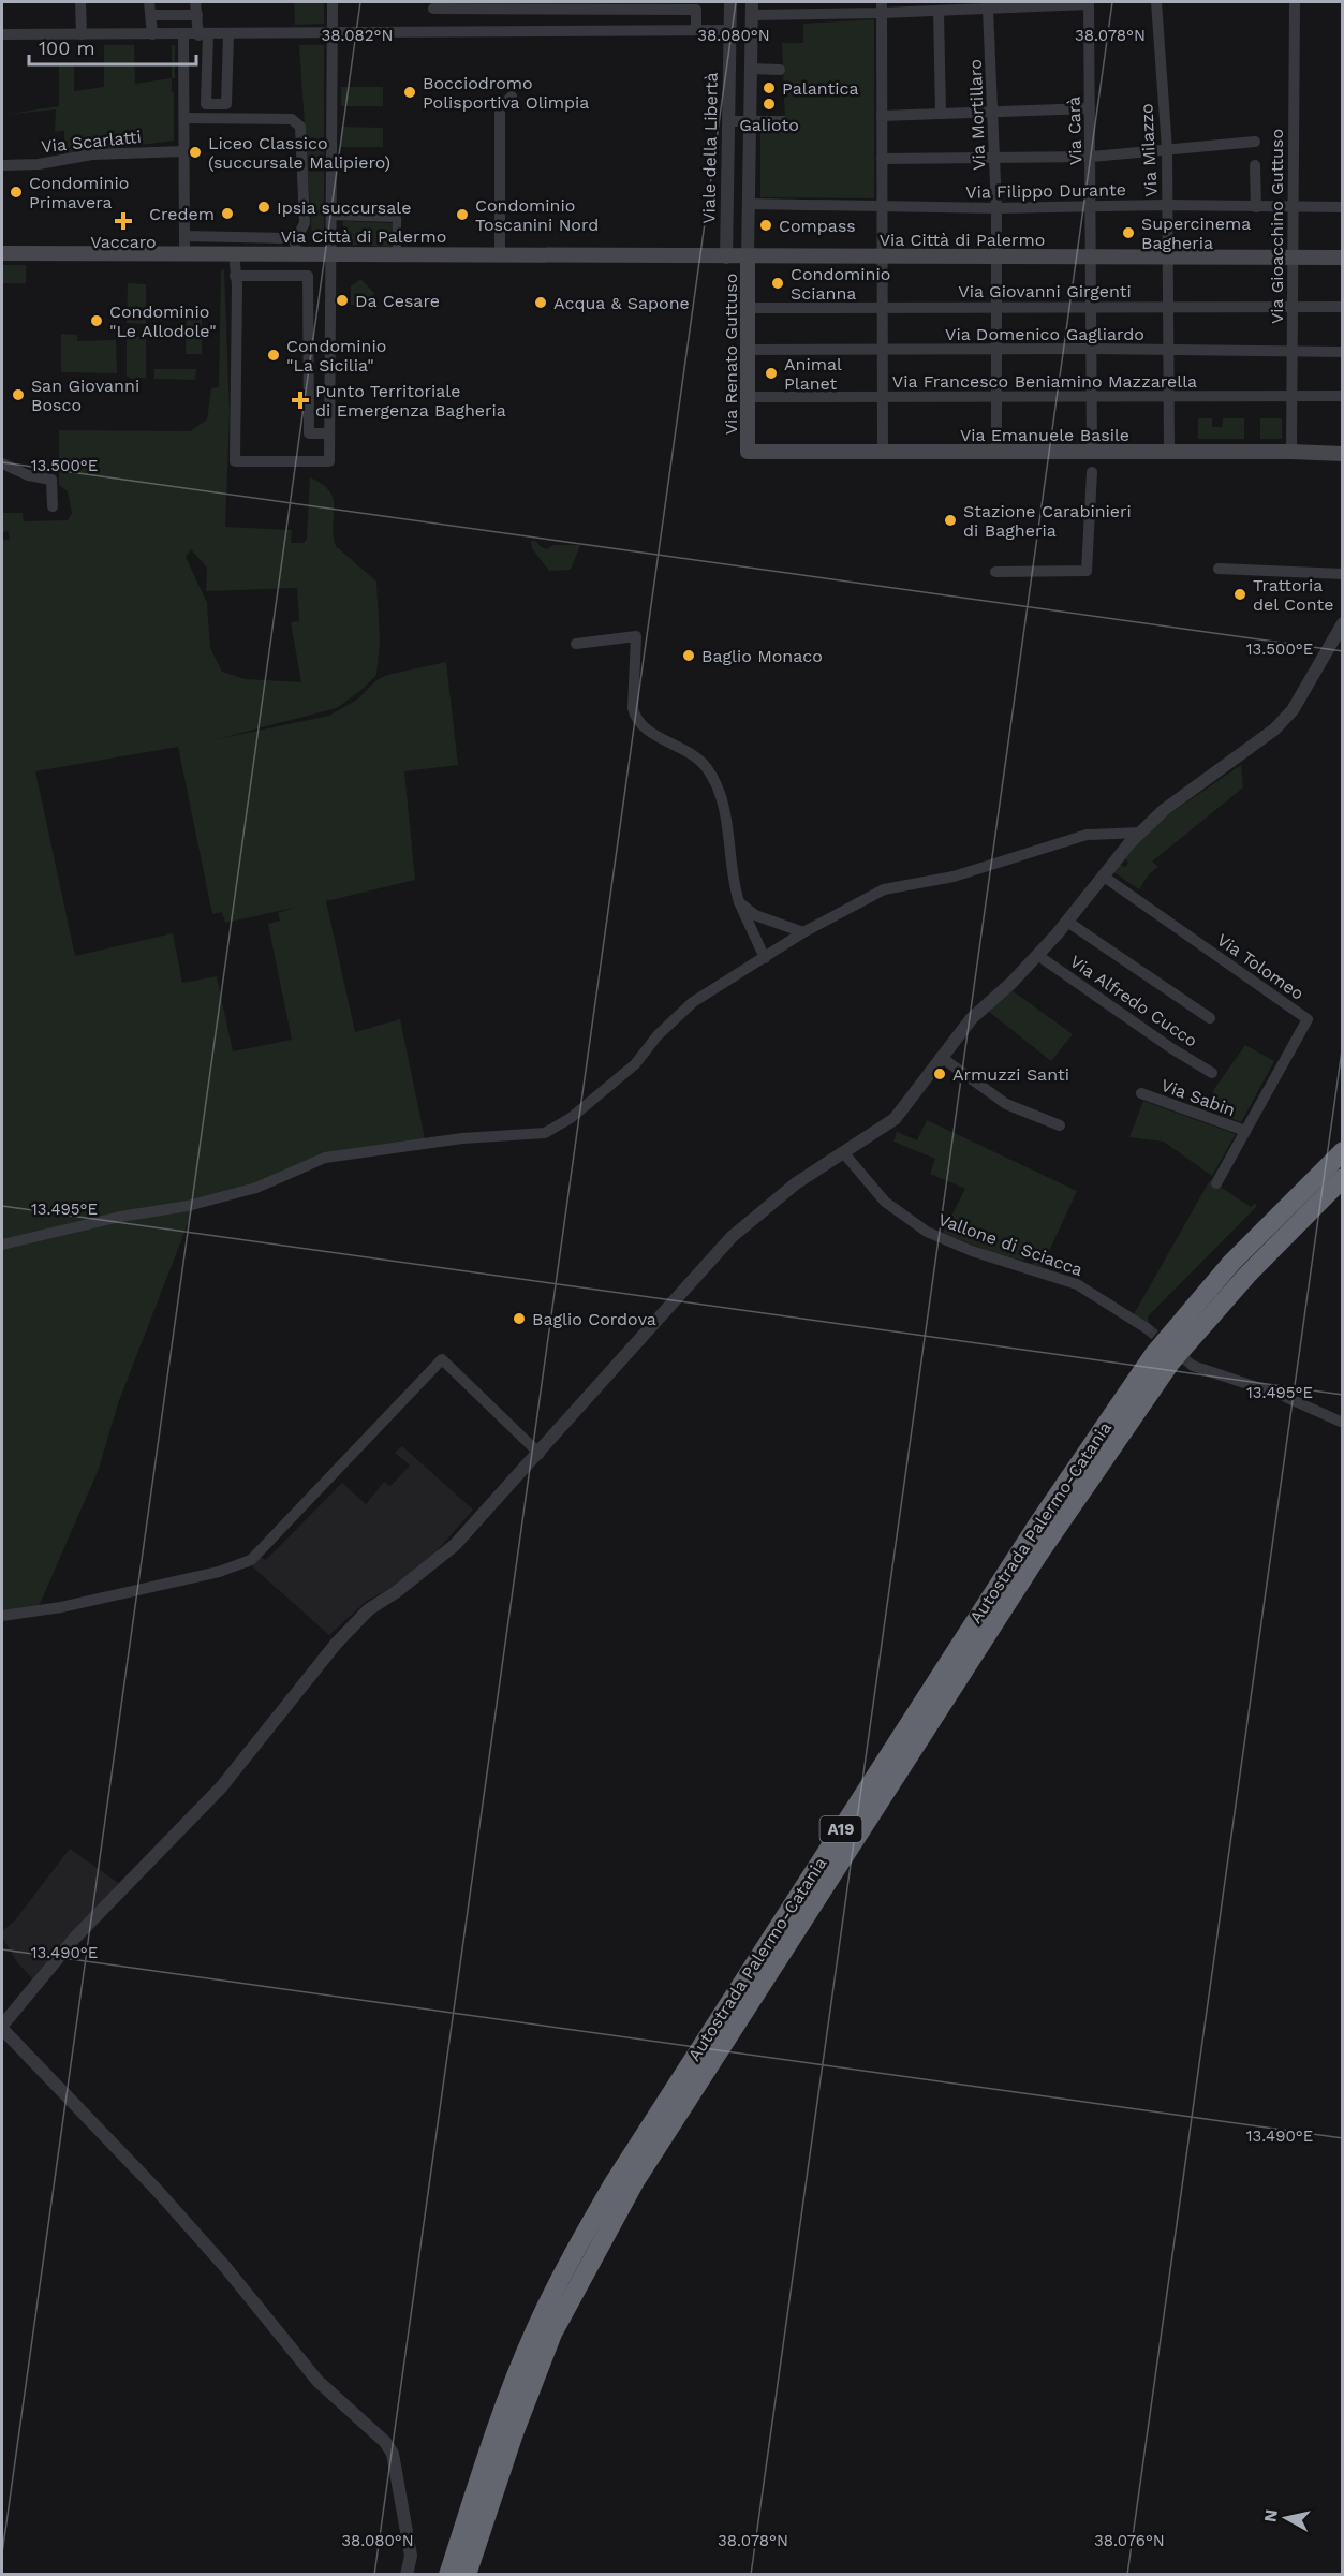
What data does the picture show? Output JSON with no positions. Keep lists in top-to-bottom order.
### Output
{
  "streets": {
    "highway": ["Autostrada Palermo-Catania", "A19"],
    "main road": ["Via Città di Palermo", "Via Renato Guttuso", "Via Emanuele Basile"],
    "street": [
      "Via Mortillaro",
      "Via Carà",
      "Via Scarlatti",
      "Viale della Libertà",
      "Via Milazzo",
      "Via Filippo Durante",
      "Via Gioacchino Guttuso",
      "Via Giovanni Girgenti",
      "Via Domenico Gagliardo",
      "Via Francesco Beniamino Mazzarella",
      "Via Tolomeo",
      "Via Alfredo Cucco",
      "Via Sabin",
      "Vallone di Sciacca"
    ]
  },
  "crossings": [
    ["Via Mortillaro", "Via Filippo Durante"],
    ["Via Mortillaro", "Via Città di Palermo"],
    ["Via Mortillaro", "Via Giovanni Girgenti"],
    ["Via Mortillaro", "Via Domenico Gagliardo"],
    ["Via Mortillaro", "Via Francesco Beniamino Mazzarella"],
    ["Via Mortillaro", "Via Emanuele Basile"],
    ["Via Carà", "Via Filippo Durante"],
    ["Via Carà", "Via Città di Palermo"],
    ["Via Carà", "Via Giovanni Girgenti"],
    ["Via Carà", "Via Domenico Gagliardo"],
    ["Via Carà", "Via Francesco Beniamino Mazzarella"],
    ["Via Carà", "Via Emanuele Basile"],
    ["Viale della Libertà", "Via Città di Palermo"],
    ["Via Milazzo", "Via Filippo Durante"],
    ["Via Milazzo", "Via Città di Palermo"],
    ["Via Milazzo", "Via Giovanni Girgenti"],
    ["Via Milazzo", "Via Domenico Gagliardo"],
    ["Via Milazzo", "Via Francesco Beniamino Mazzarella"],
    ["Via Milazzo", "Via Emanuele Basile"],
    ["Via Filippo Durante", "Via Gioacchino Guttuso"],
    ["Via Gioacchino Guttuso", "Via Città di Palermo"],
    ["Via Gioacchino Guttuso", "Via Giovanni Girgenti"],
    ["Via Gioacchino Guttuso", "Via Domenico Gagliardo"],
    ["Via Gioacchino Guttuso", "Via Francesco Beniamino Mazzarella"],
    ["Via Gioacchino Guttuso", "Via Emanuele Basile"],
    ["Via Città di Palermo", "Via Renato Guttuso"],
    ["Via Giovanni Girgenti", "Via Renato Guttuso"],
    ["Via Domenico Gagliardo", "Via Renato Guttuso"],
    ["Via Renato Guttuso", "Via Francesco Beniamino Mazzarella"],
    ["Via Renato Guttuso", "Via Emanuele Basile"],
    ["Via Tolomeo", "Via Sabin"]
  ],
  "places": {
    "other": [
      "Palantica",
      "Bocciodromo Polisportiva Olimpia",
      "Galioto",
      "Liceo Classico (succursale Malipiero)",
      "Condominio Primavera",
      "Ipsia succursale",
      "Credem",
      "Condominio Toscanini Nord",
      "Compass",
      "Supercinema Bagheria",
      "Condominio Scianna",
      "Da Cesare",
      "Acqua & Sapone",
      "Condominio \"Le Allodole\"",
      "Condominio \"La Sicilia\"",
      "Animal Planet",
      "San Giovanni Bosco",
      "Stazione Carabinieri di Bagheria",
      "Trattoria del Conte",
      "Baglio Monaco",
      "Armuzzi Santi",
      "Baglio Cordova"
    ],
    "health": ["Vaccaro", "Punto Territoriale di Emergenza Bagheria"]
  },
  "scale_bar": "100 m",
  "north": "left",
  "coordinates": [
    "38.082°N",
    "38.080°N",
    "38.078°N",
    "13.500°E",
    "13.495°E",
    "13.490°E",
    "38.076°N"
  ]
}
